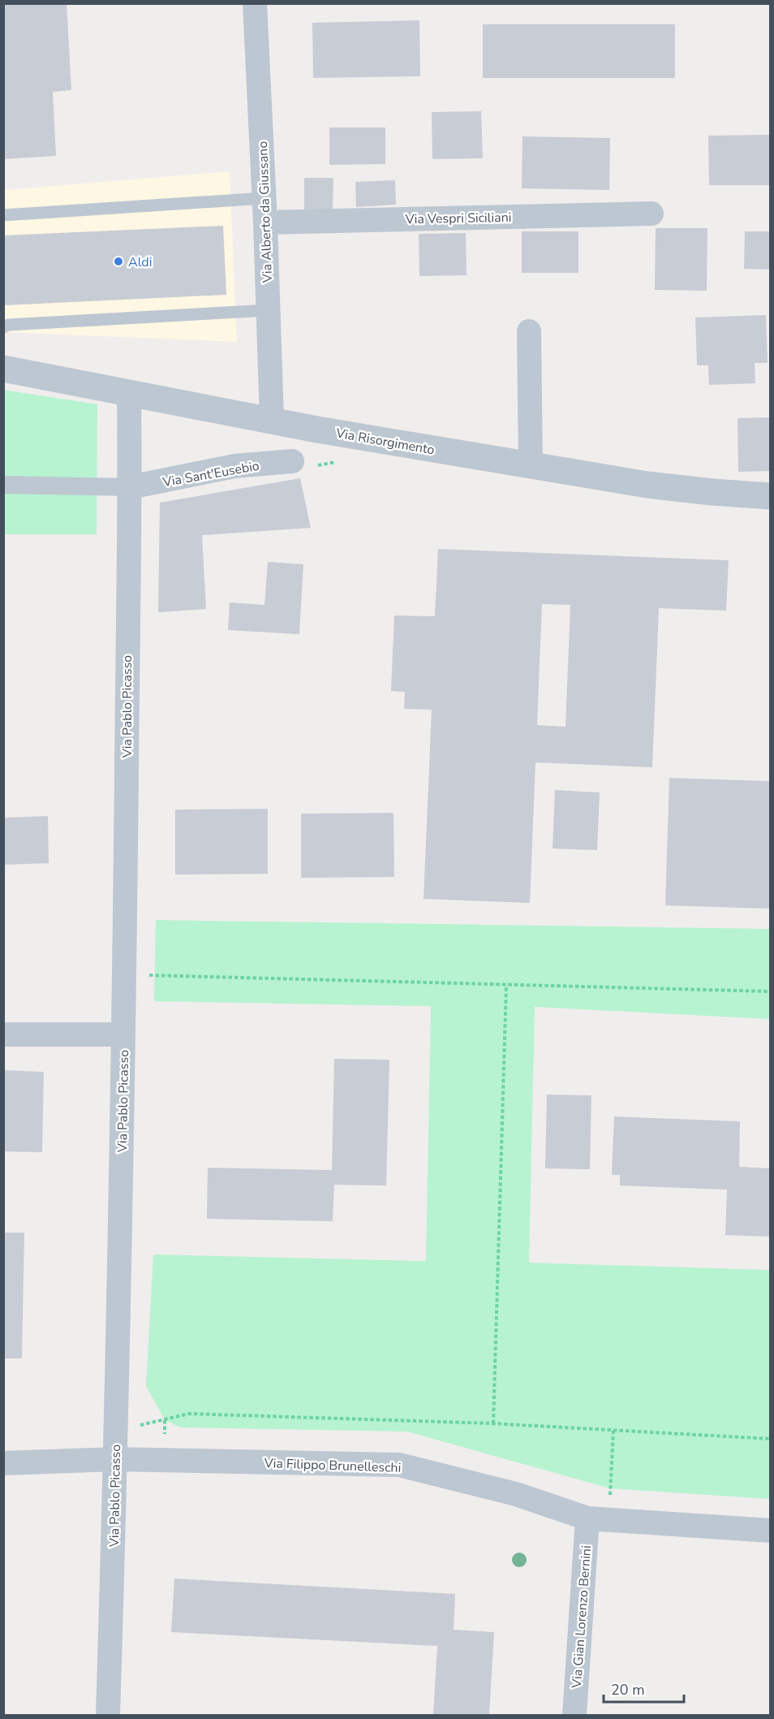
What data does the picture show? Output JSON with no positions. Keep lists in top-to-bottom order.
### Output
{
  "streets": {
    "street": [
      "Via Alberto da Giussano",
      "Via Vespri Siciliani",
      "Via Risorgimento",
      "Via Sant'Eusebio",
      "Via Pablo Picasso",
      "Via Filippo Brunelleschi",
      "Via Gian Lorenzo Bernini"
    ]
  },
  "crossings": [
    ["Via Alberto da Giussano", "Via Vespri Siciliani"],
    ["Via Alberto da Giussano", "Via Risorgimento"],
    ["Via Sant'Eusebio", "Via Pablo Picasso"],
    ["Via Pablo Picasso", "Via Filippo Brunelleschi"],
    ["Via Filippo Brunelleschi", "Via Gian Lorenzo Bernini"]
  ],
  "places": ["Aldi"],
  "scale_bar": "20 m"
}
